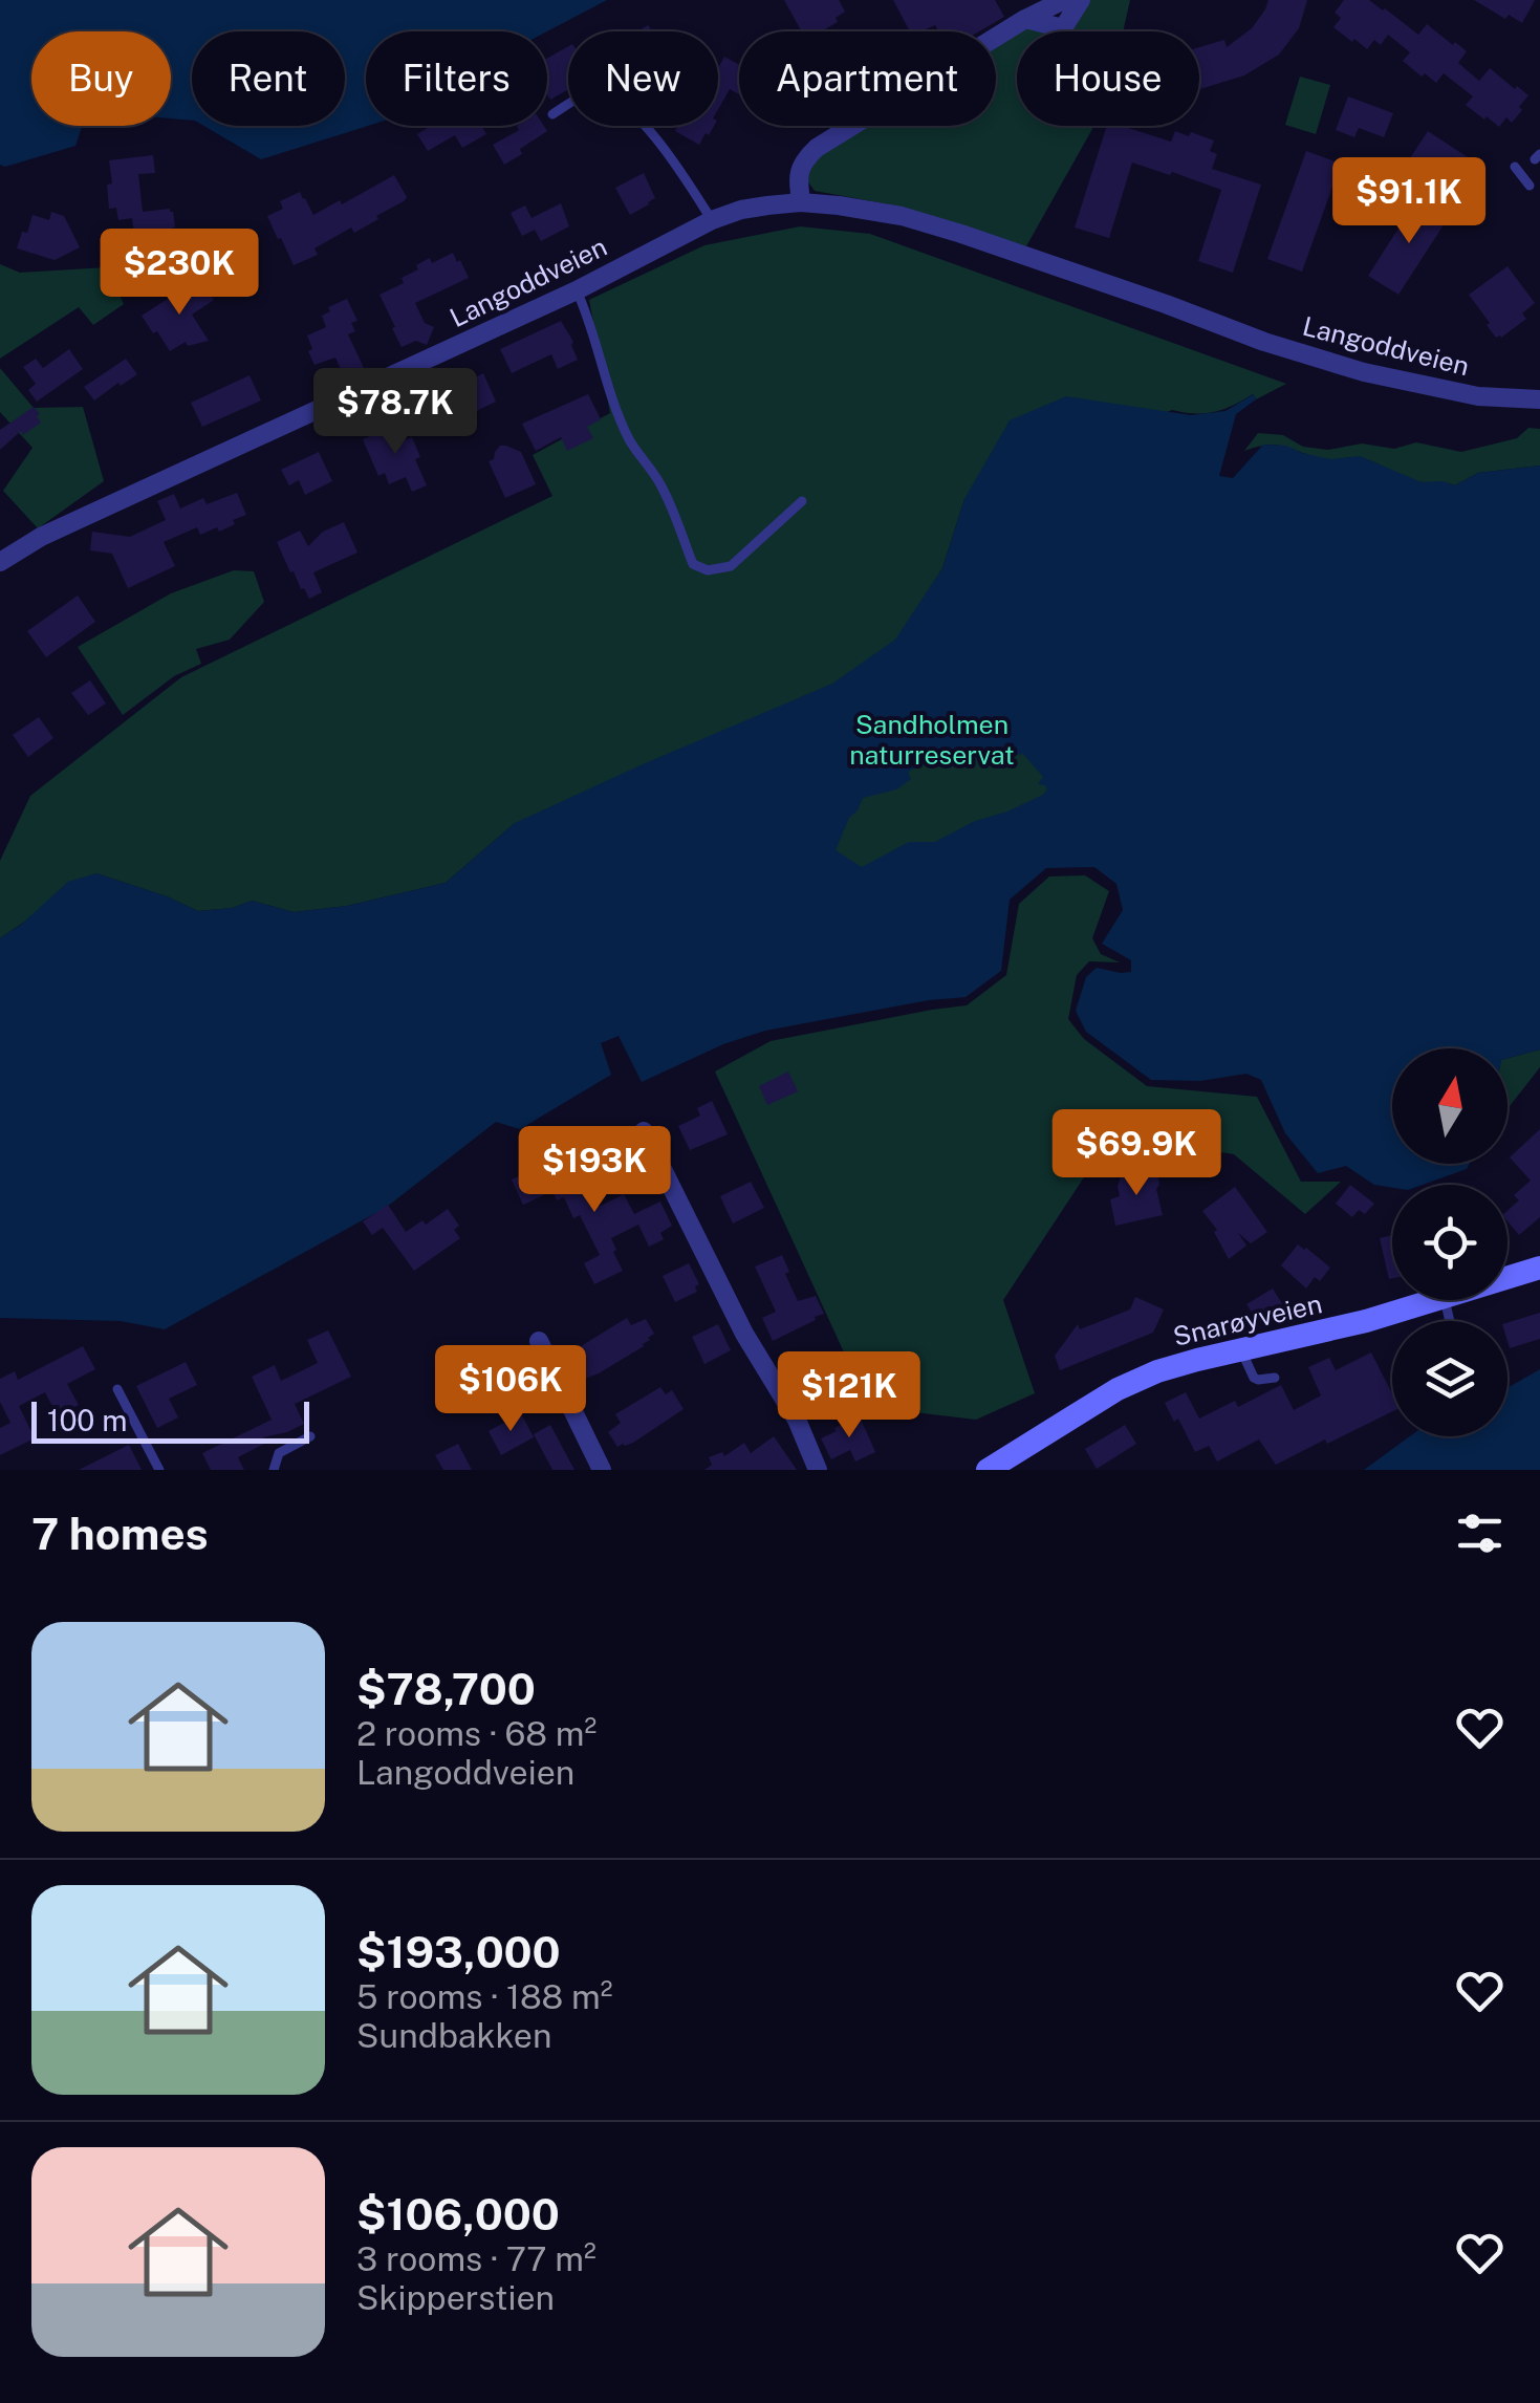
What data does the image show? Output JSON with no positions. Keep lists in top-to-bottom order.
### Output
{
  "streets": {
    "street": ["Langoddveien", "Snarøyveien"]
  },
  "parks": ["Sandholmen naturreservat"],
  "scale_bar": "100 m",
  "north": "top",
  "page": {
    "chip": [
      "Buy",
      "Rent",
      "Filters",
      "New",
      "Apartment",
      "House"
    ],
    "price": [
      "$91.1K",
      "$230K",
      "$78.7K",
      "$69.9K",
      "$193K",
      "$106K",
      "$121K"
    ],
    "scale": "100 m",
    "heading": "7 homes",
    "list": [
      {
        "name": "$78,700",
        "note": "2 rooms · 68 m² · Langoddveien"
      },
      {
        "name": "$193,000",
        "note": "5 rooms · 188 m² · Sundbakken"
      },
      {
        "name": "$106,000",
        "note": "3 rooms · 77 m² · Skipperstien"
      }
    ]
  }
}
